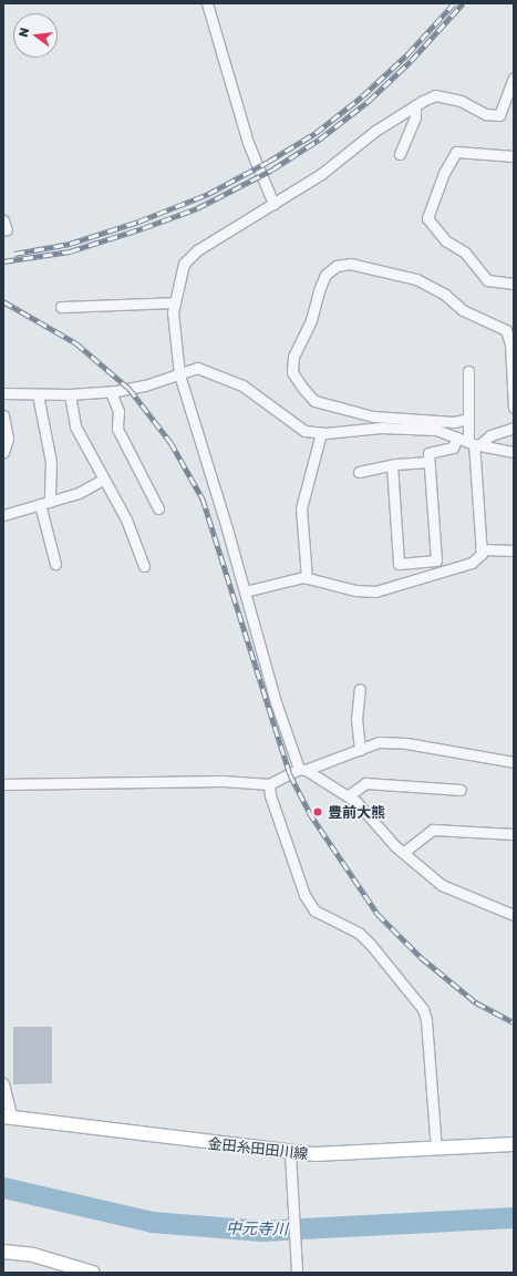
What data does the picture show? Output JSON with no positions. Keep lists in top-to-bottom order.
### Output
{
  "streets": {
    "main road": ["金田糸田田川線"]
  },
  "water": ["中元寺川"],
  "places": ["豊前大熊"],
  "north": "left"
}
